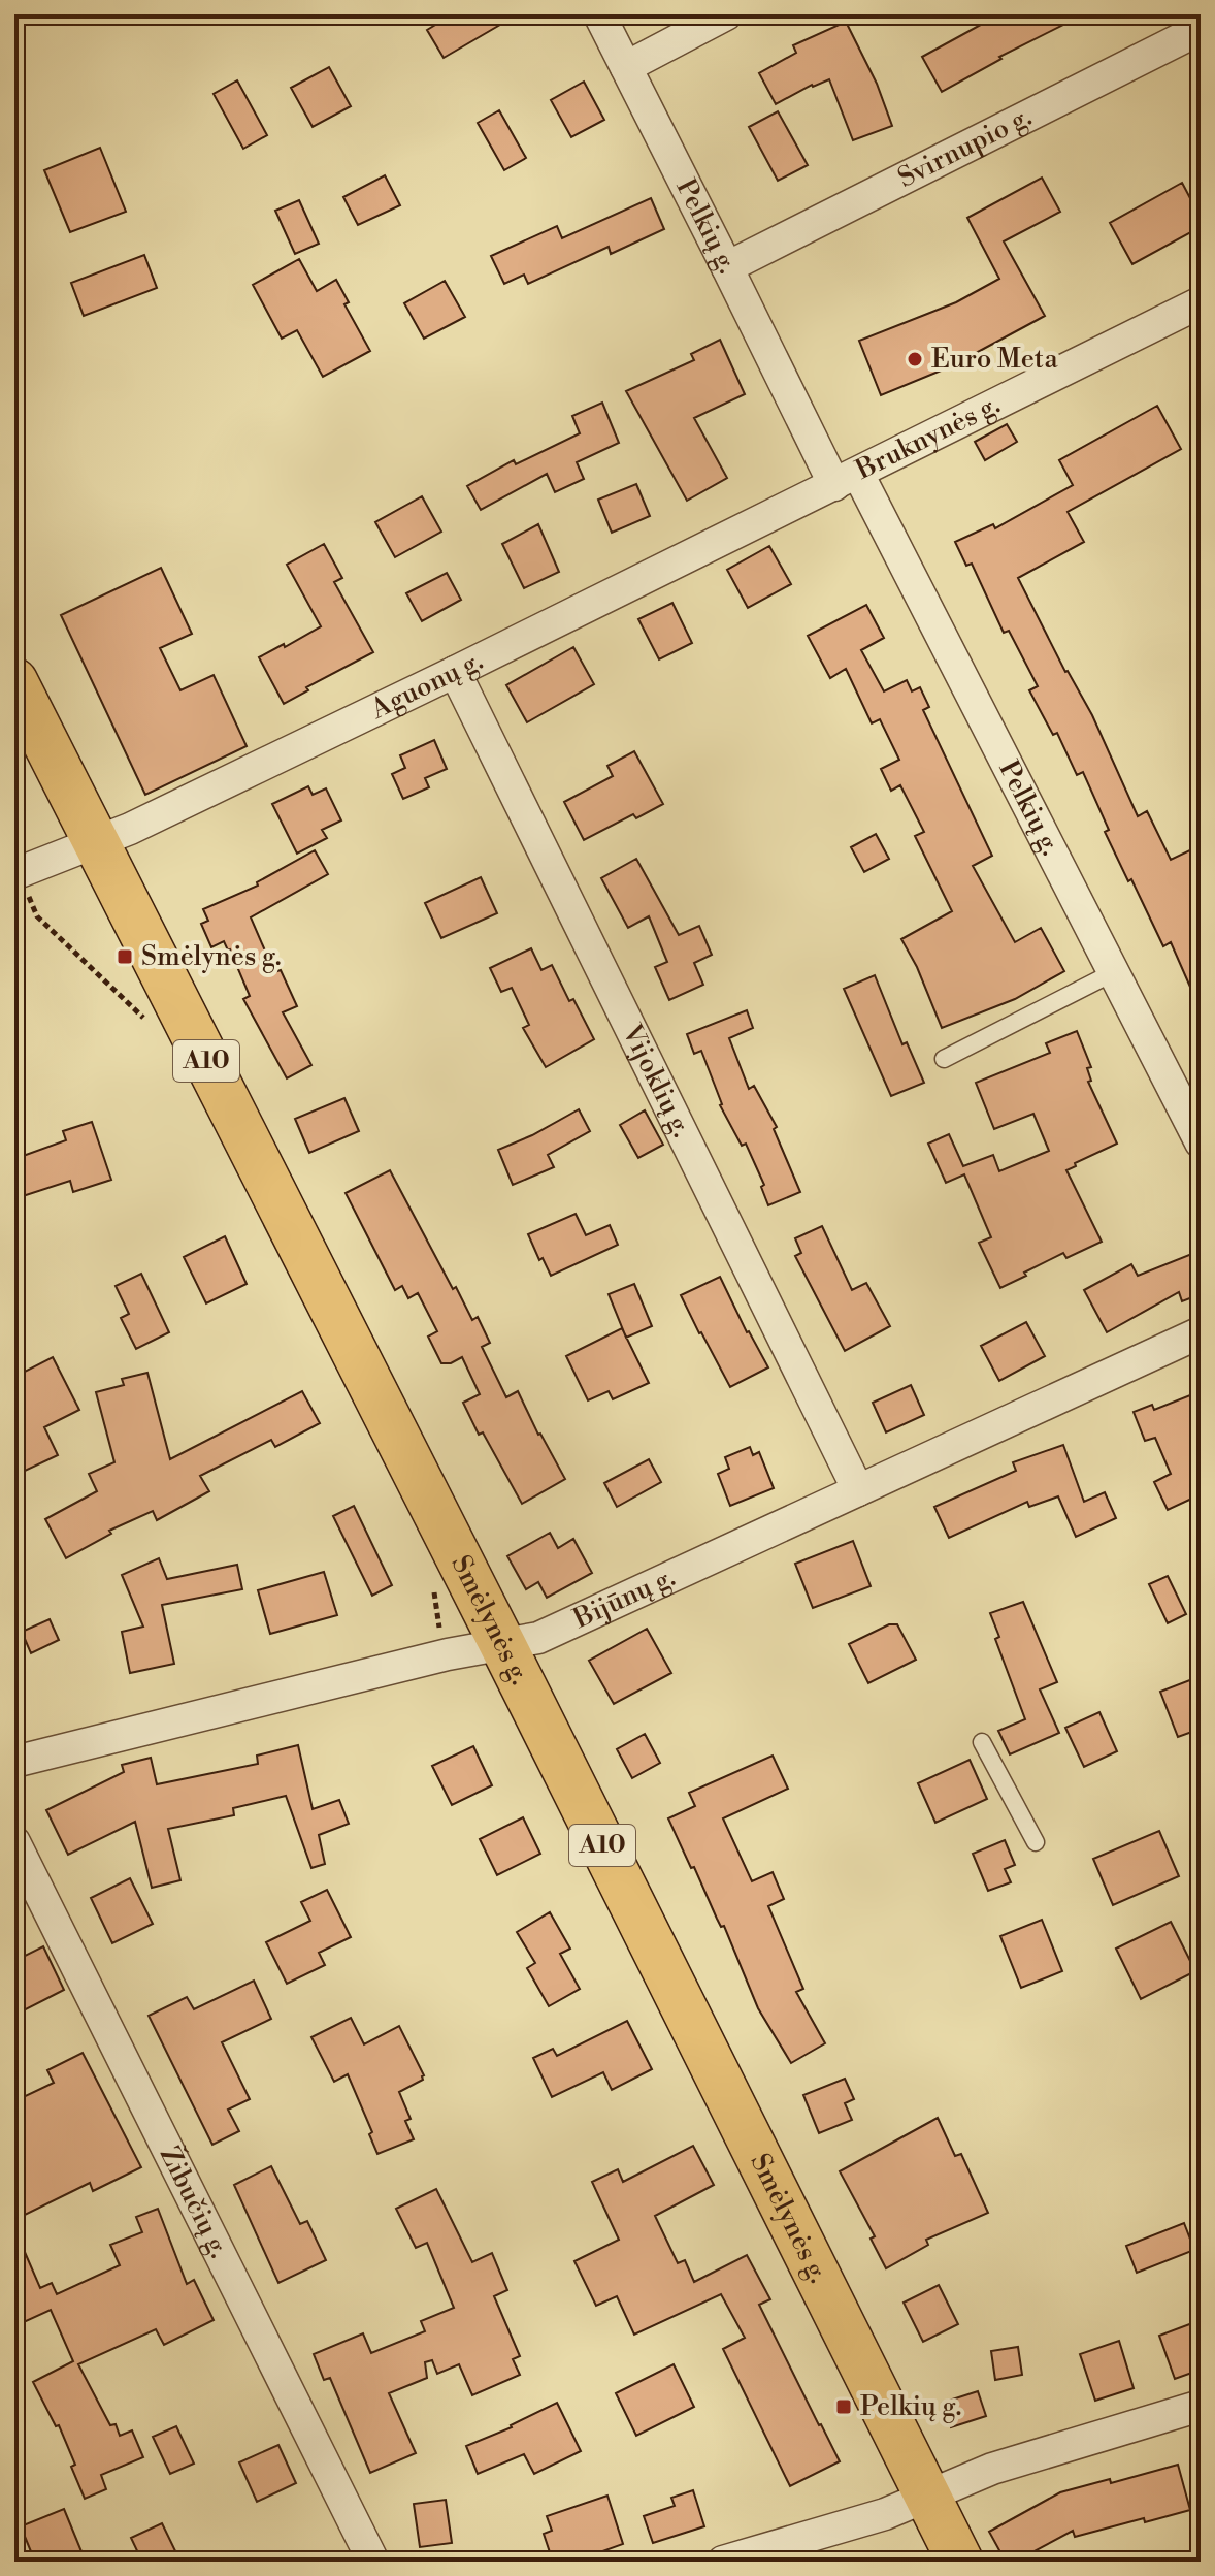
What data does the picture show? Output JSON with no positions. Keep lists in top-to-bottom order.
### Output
{
  "streets": {
    "highway": ["A10", "Smėlynės g."],
    "street": [
      "Svirnupio g.",
      "Pelkių g.",
      "Bruknynės g.",
      "Aguonų g.",
      "Vijoklių g.",
      "Bijūnų g.",
      "Žibučių g."
    ]
  },
  "crossings": [
    ["Svirnupio g.", "Pelkių g."],
    ["Pelkių g.", "Bruknynės g."],
    ["Pelkių g.", "Aguonų g."],
    ["Bruknynės g.", "Aguonų g."],
    ["Aguonų g.", "Vijoklių g."],
    ["Aguonų g.", "Smėlynės g."],
    ["Vijoklių g.", "Bijūnų g."],
    ["Bijūnų g.", "Smėlynės g."]
  ],
  "places": {
    "other": ["Euro Meta"],
    "transit": ["Smėlynės g.", "Pelkių g."]
  }
}
